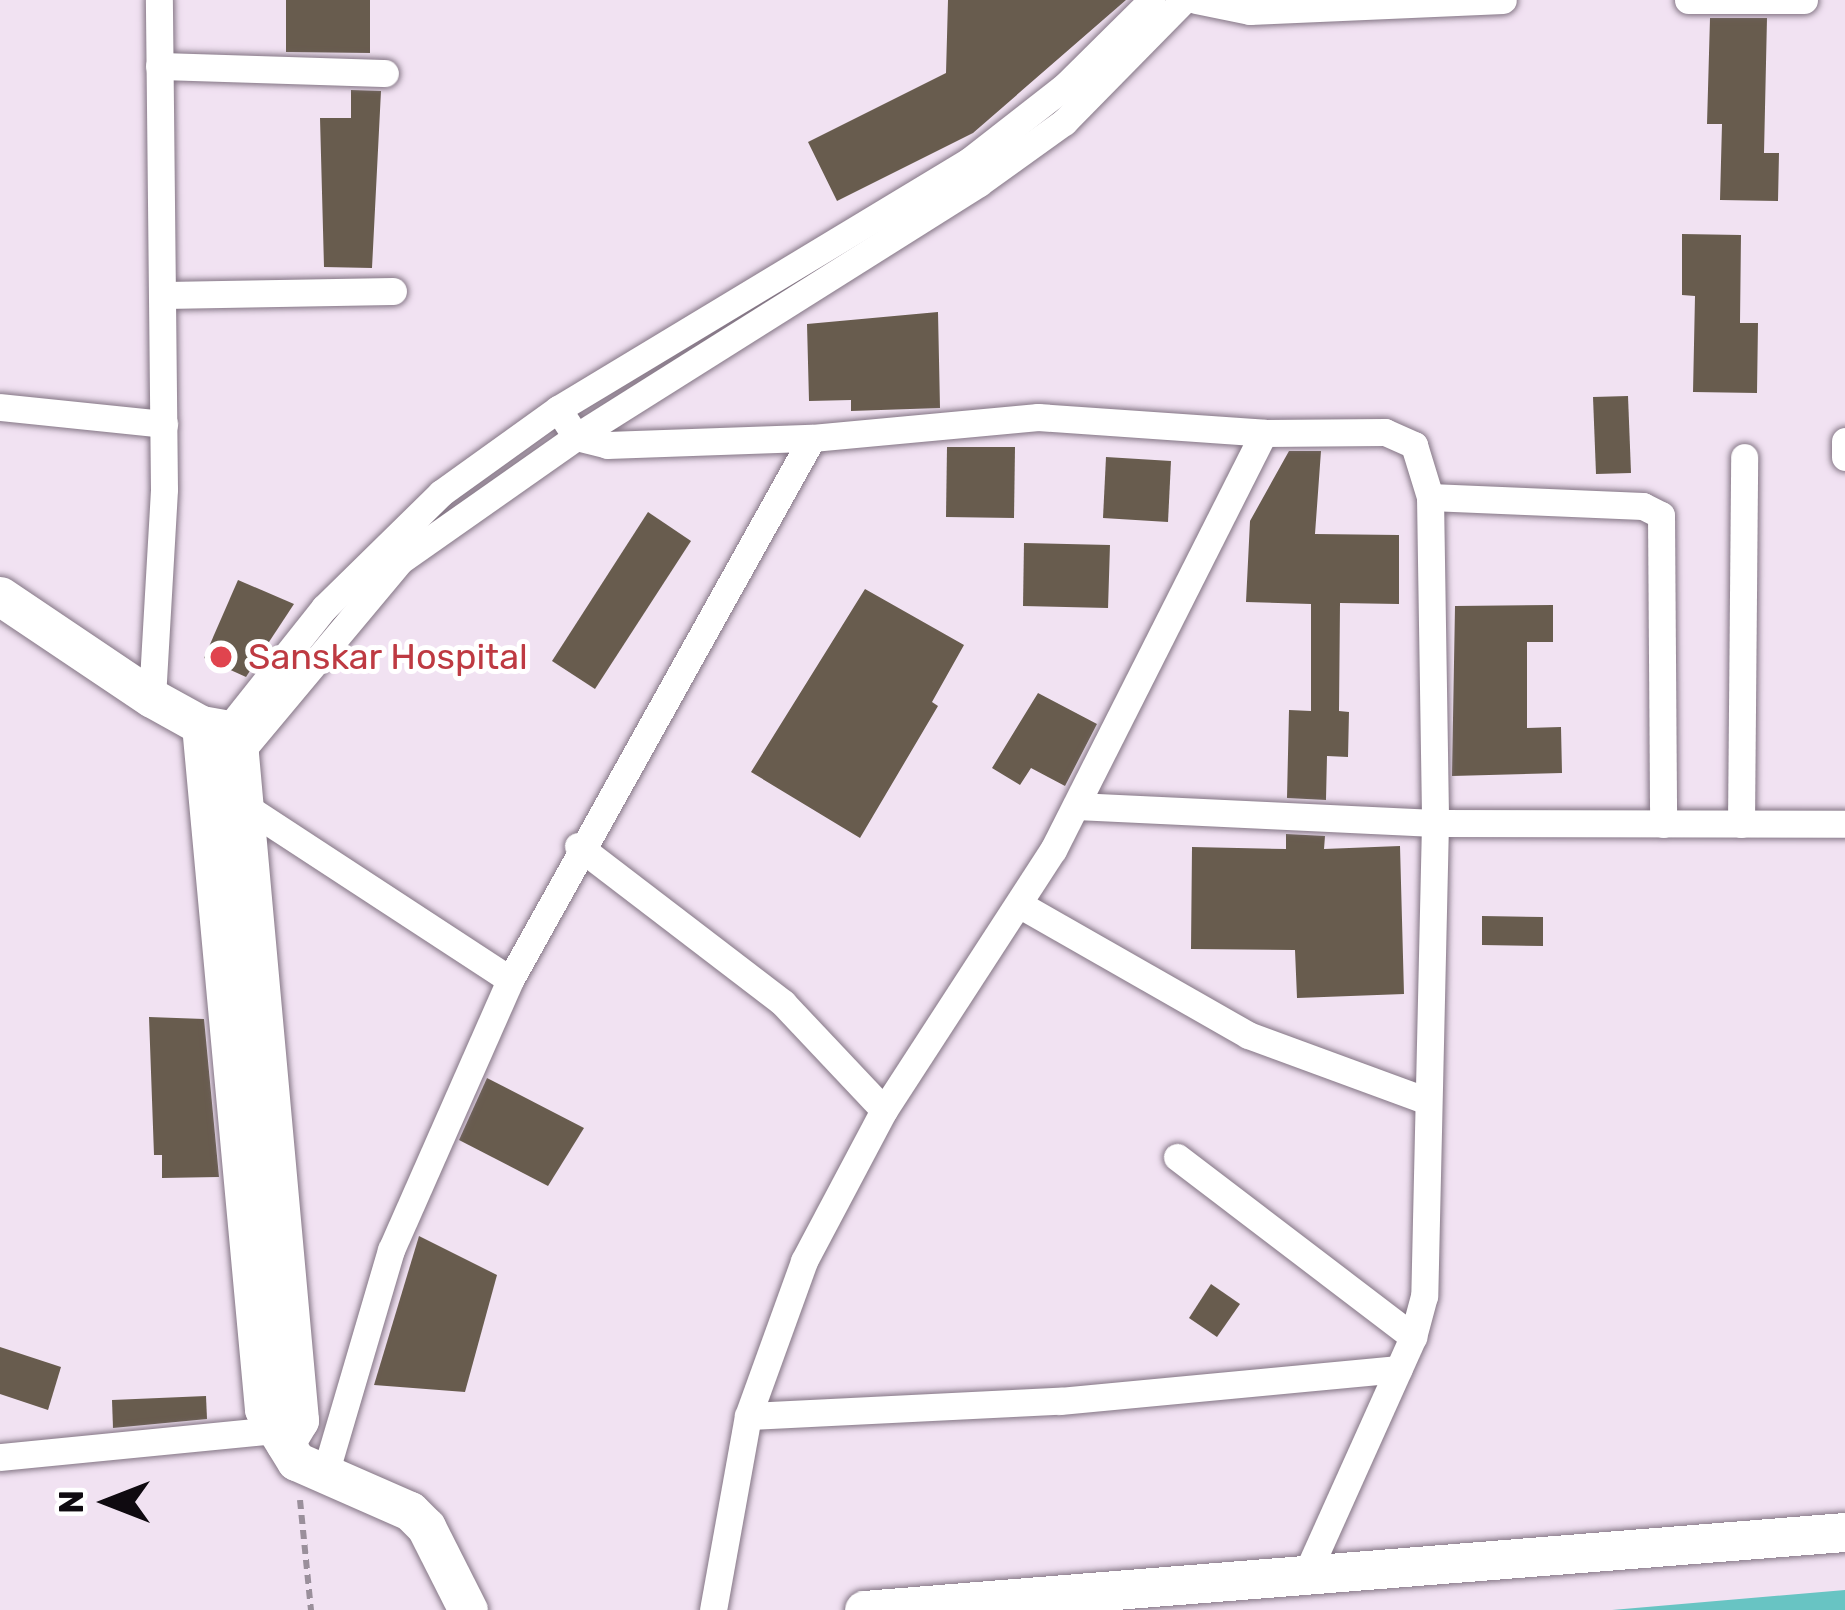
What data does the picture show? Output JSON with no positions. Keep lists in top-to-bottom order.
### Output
{
  "places": ["Sanskar Hospital"],
  "north": "left"
}
